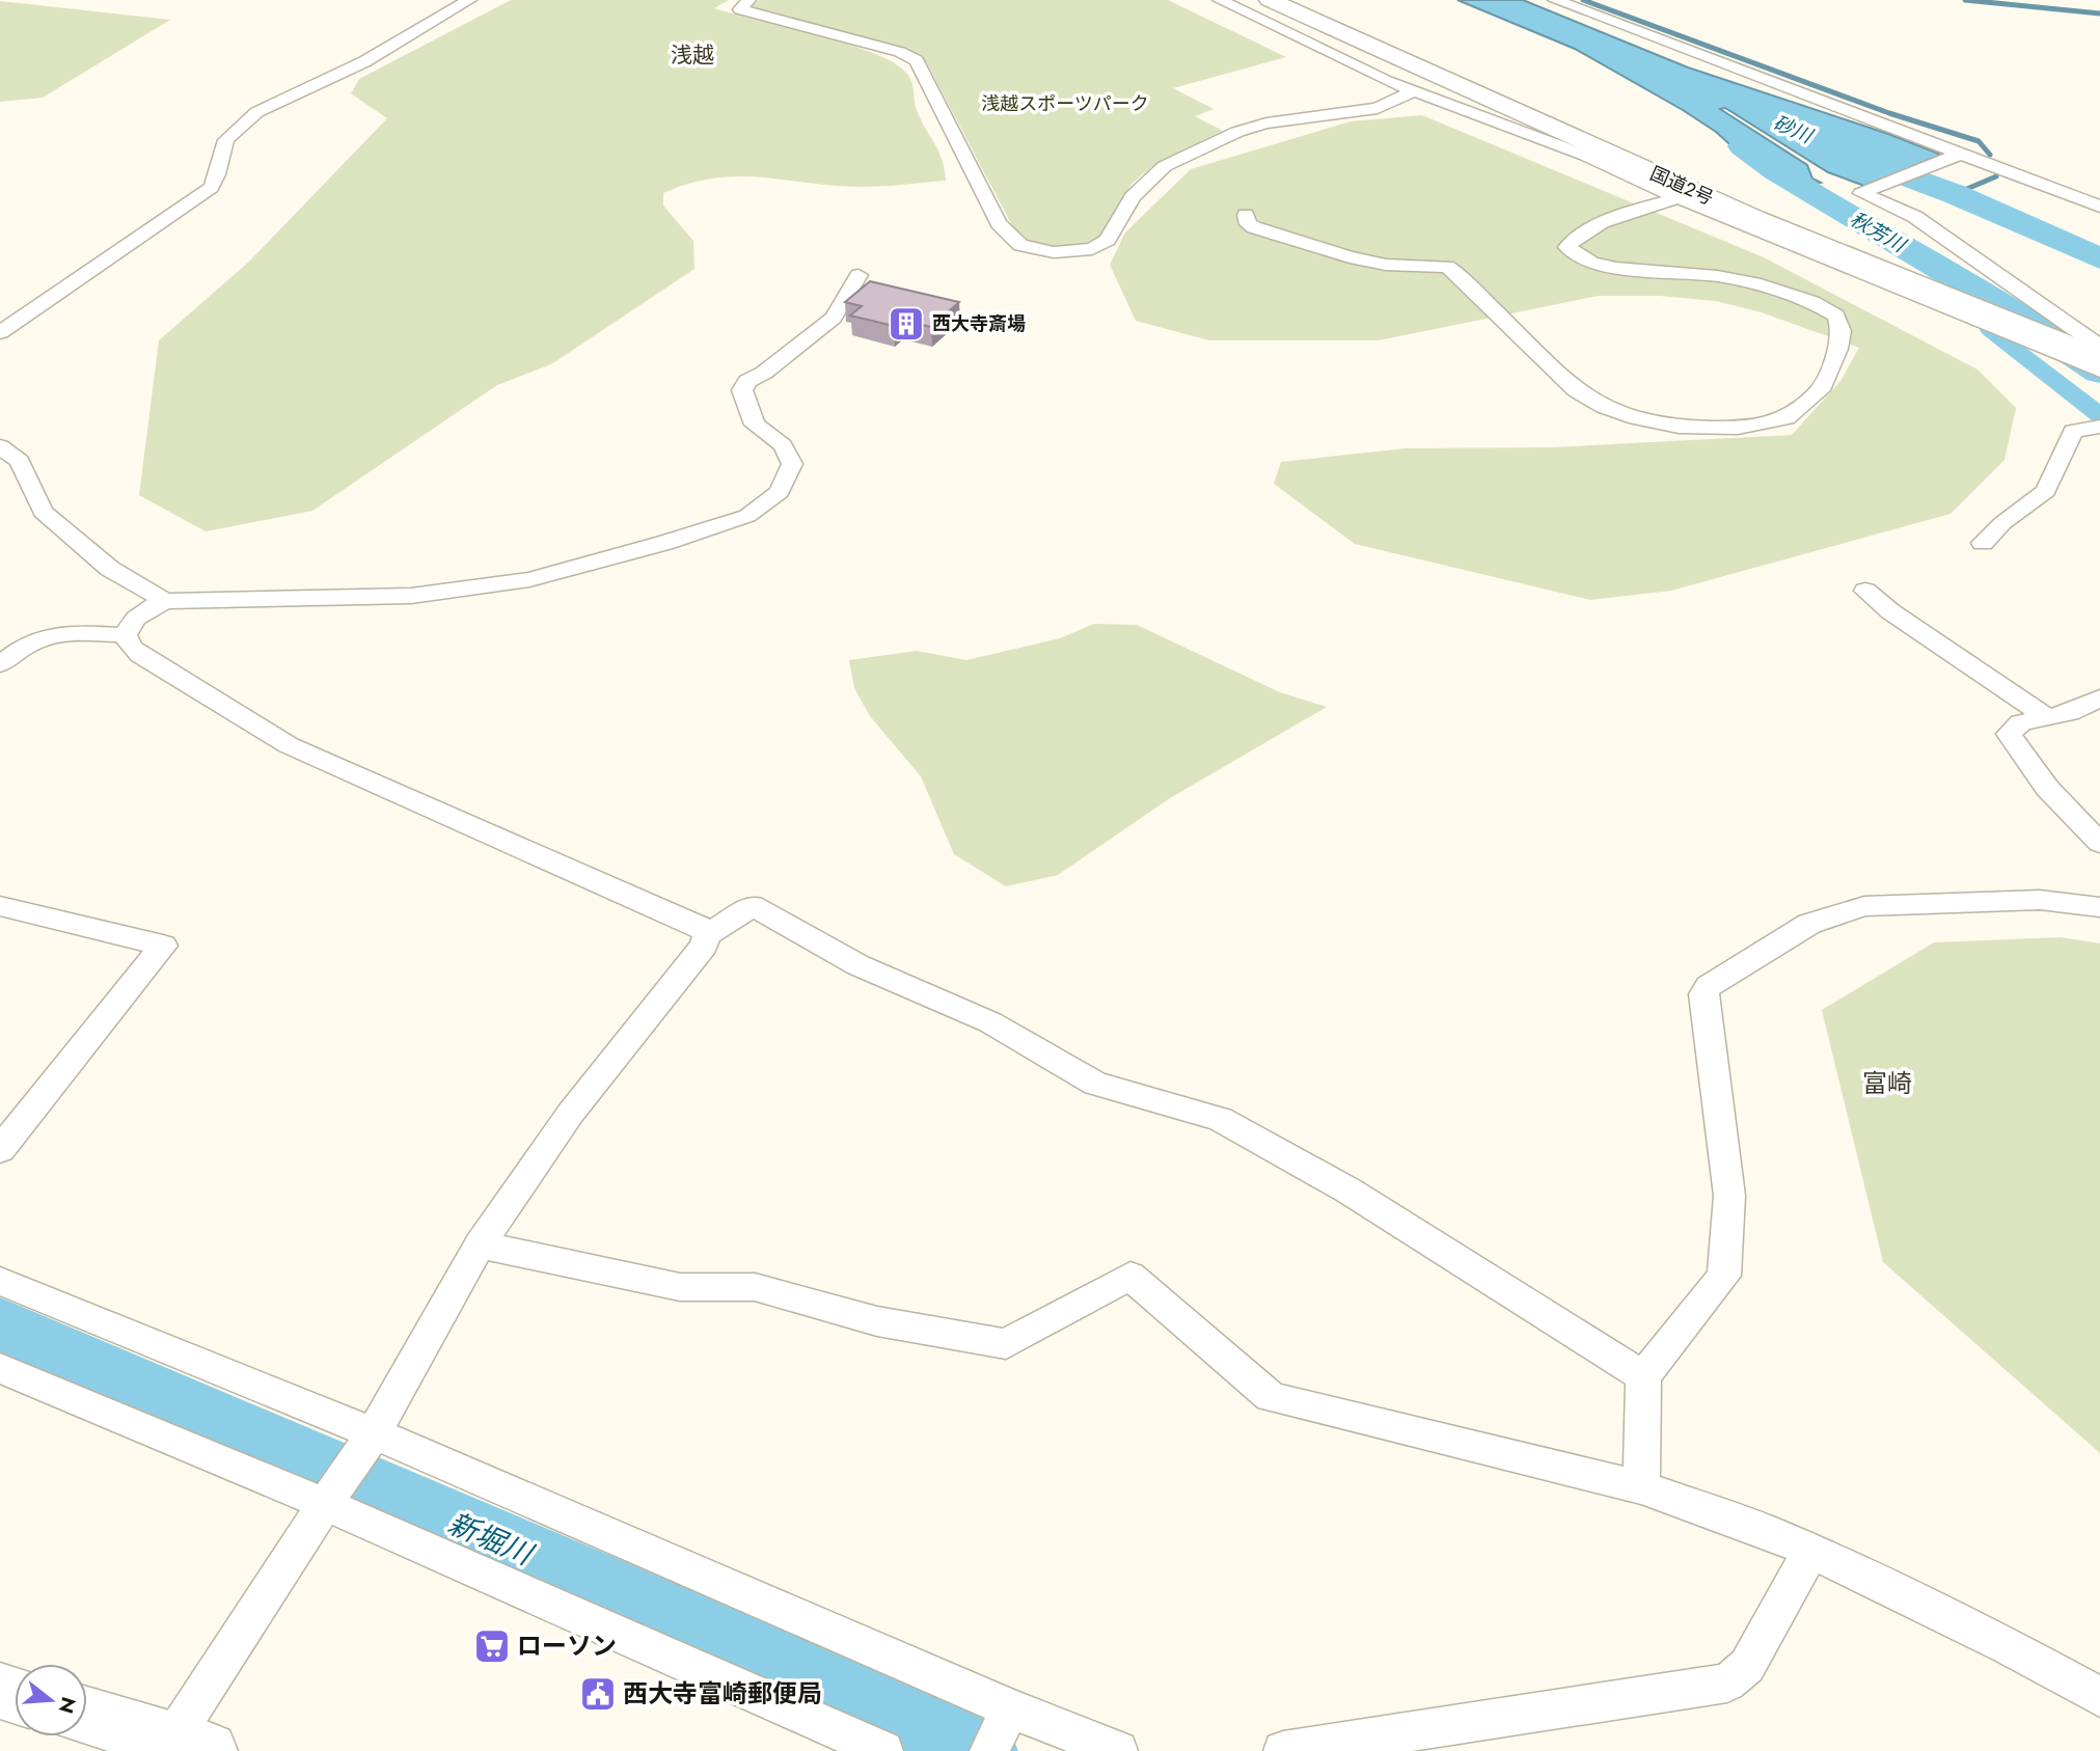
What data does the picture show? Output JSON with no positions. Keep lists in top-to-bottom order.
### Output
{
  "streets": {
    "main road": ["国道2号"]
  },
  "districts": ["浅越", "富崎"],
  "water": ["砂川", "秋芳川", "新堀川"],
  "parks": ["浅越スポーツパーク"],
  "places": {
    "building": ["西大寺斎場"],
    "supermarket": ["ローソン"],
    "public building": ["西大寺富崎郵便局"]
  },
  "north": "right"
}
